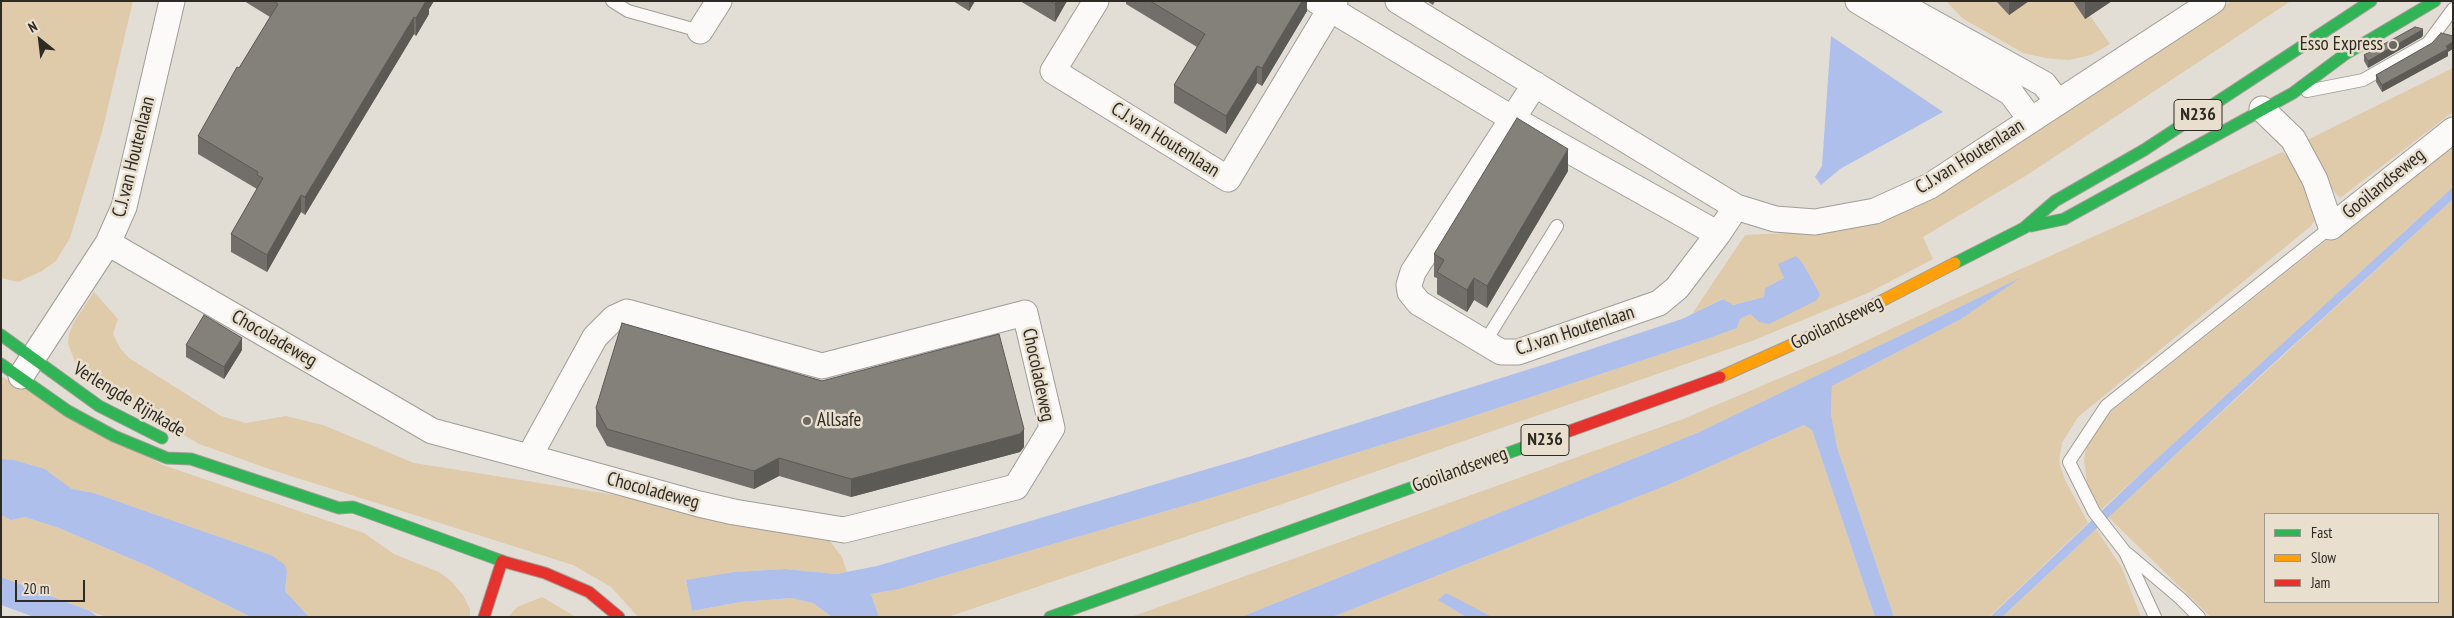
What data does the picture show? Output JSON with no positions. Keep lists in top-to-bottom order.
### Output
{
  "streets": {
    "main road": ["N236", "Gooilandseweg", "Verlengde Rijnkade"],
    "street": ["C.J.van Houtenlaan", "Chocoladeweg"]
  },
  "crossings": [
    ["C.J.van Houtenlaan", "Chocoladeweg"],
    ["C.J.van Houtenlaan", "Verlengde Rijnkade"]
  ],
  "places": ["Esso Express", "Allsafe"],
  "legend": ["Fast", "Slow", "Jam"],
  "scale_bar": "20 m",
  "north": "top left"
}
